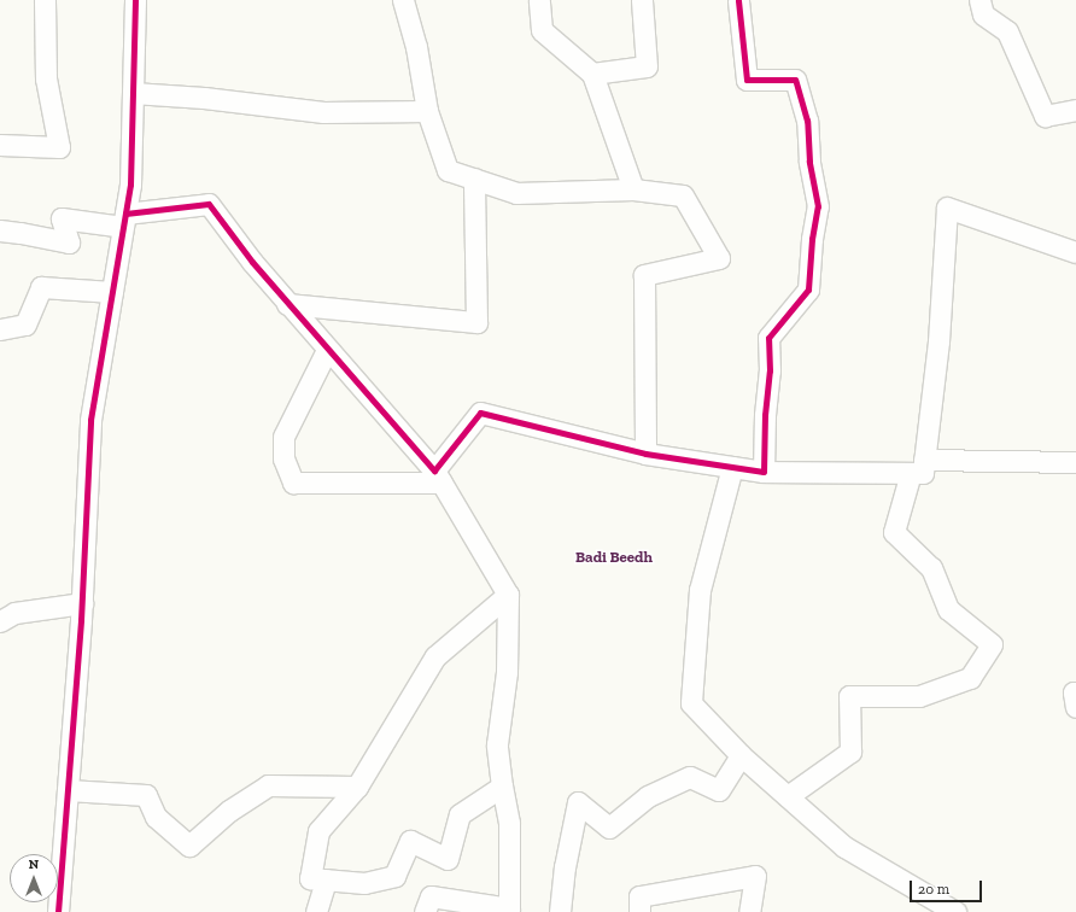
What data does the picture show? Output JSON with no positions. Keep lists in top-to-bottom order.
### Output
{
  "districts": ["Badi Beedh"],
  "scale_bar": "20 m",
  "north": "top"
}
